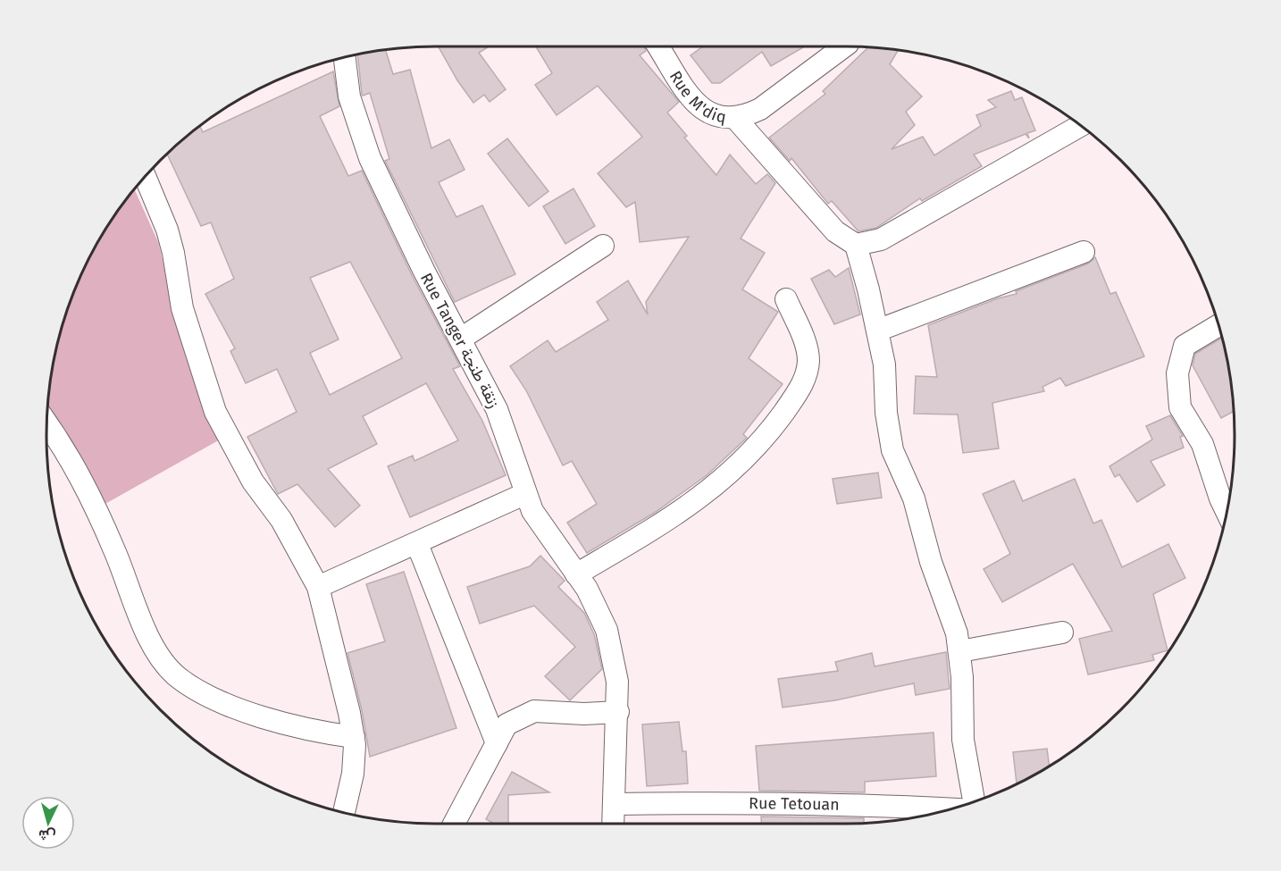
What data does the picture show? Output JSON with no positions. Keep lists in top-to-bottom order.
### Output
{
  "streets": {
    "street": ["Rue M'diq", "Rue Tanger زنقة طنجة", "Rue Tetouan"]
  },
  "crossings": [
    ["Rue Tanger زنقة طنجة", "Rue Tetouan"]
  ],
  "north": "bottom"
}
